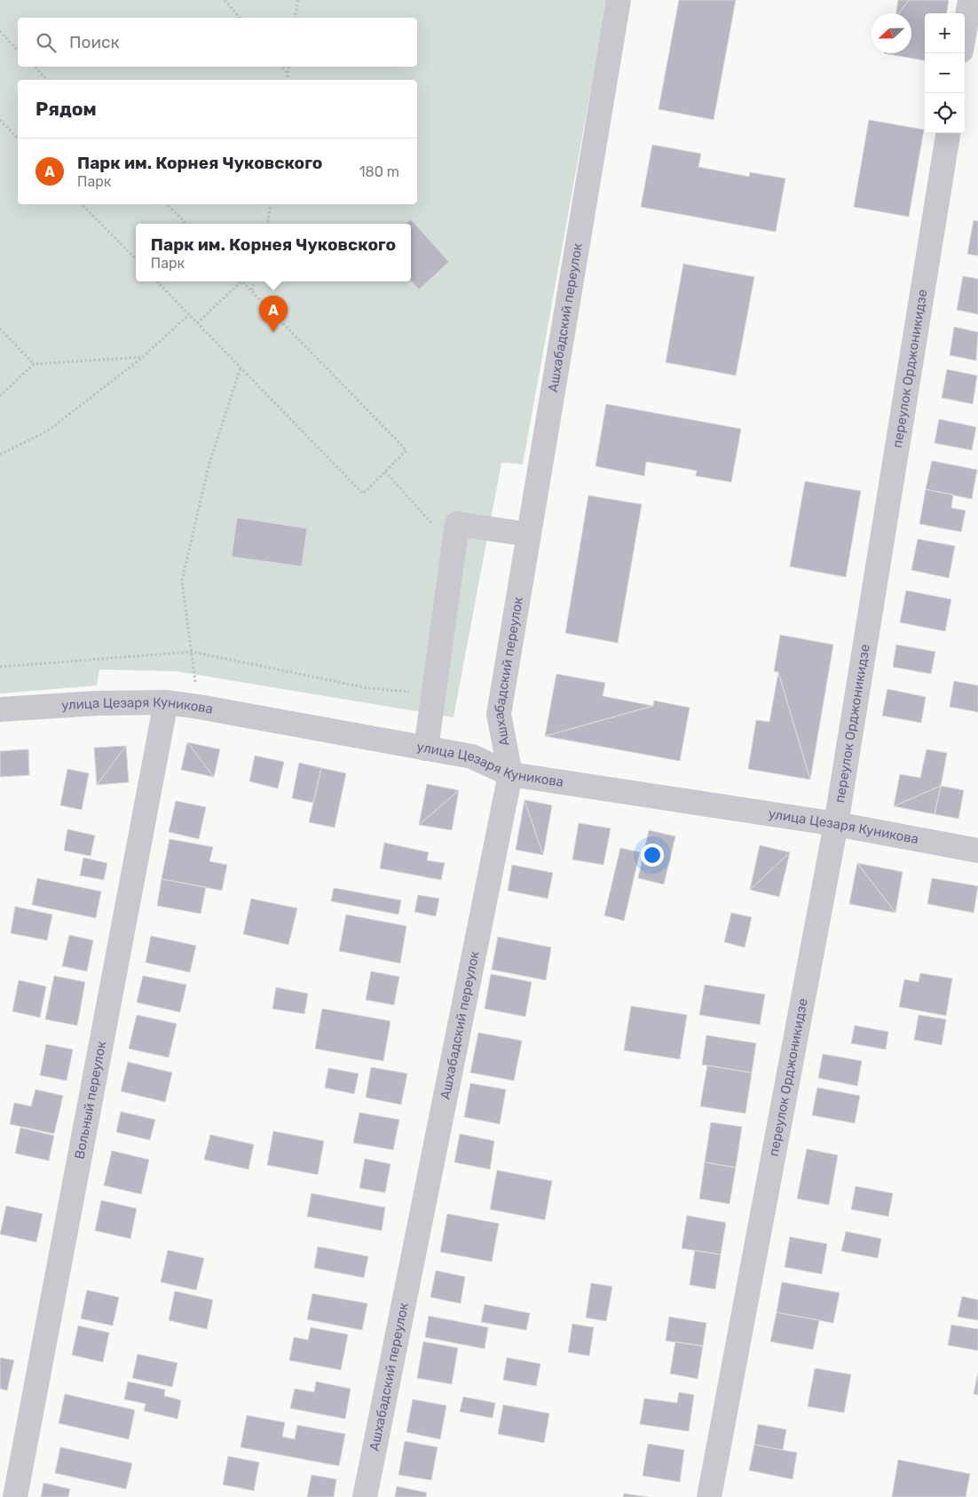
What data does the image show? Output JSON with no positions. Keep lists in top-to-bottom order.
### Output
{
  "streets": {
    "street": [
      "Ашхабадский переулок",
      "переулок Орджоникидзе",
      "улица Цезаря Куникова",
      "Вольный переулок"
    ]
  },
  "crossings": [
    ["Ашхабадский переулок", "улица Цезаря Куникова"],
    ["переулок Орджоникидзе", "улица Цезаря Куникова"],
    ["улица Цезаря Куникова", "Вольный переулок"]
  ],
  "north": "left",
  "page": {
    "map_buttons": ["+", "−"],
    "search": "Поиск",
    "heading": "Рядом",
    "list": [
      {
        "mark": "A",
        "name": "Парк им. Корнея Чуковского",
        "note": "Парк",
        "value": "180 m"
      }
    ],
    "popup": ["Парк им. Корнея Чуковского", "Парк"],
    "pins": "A"
  }
}
